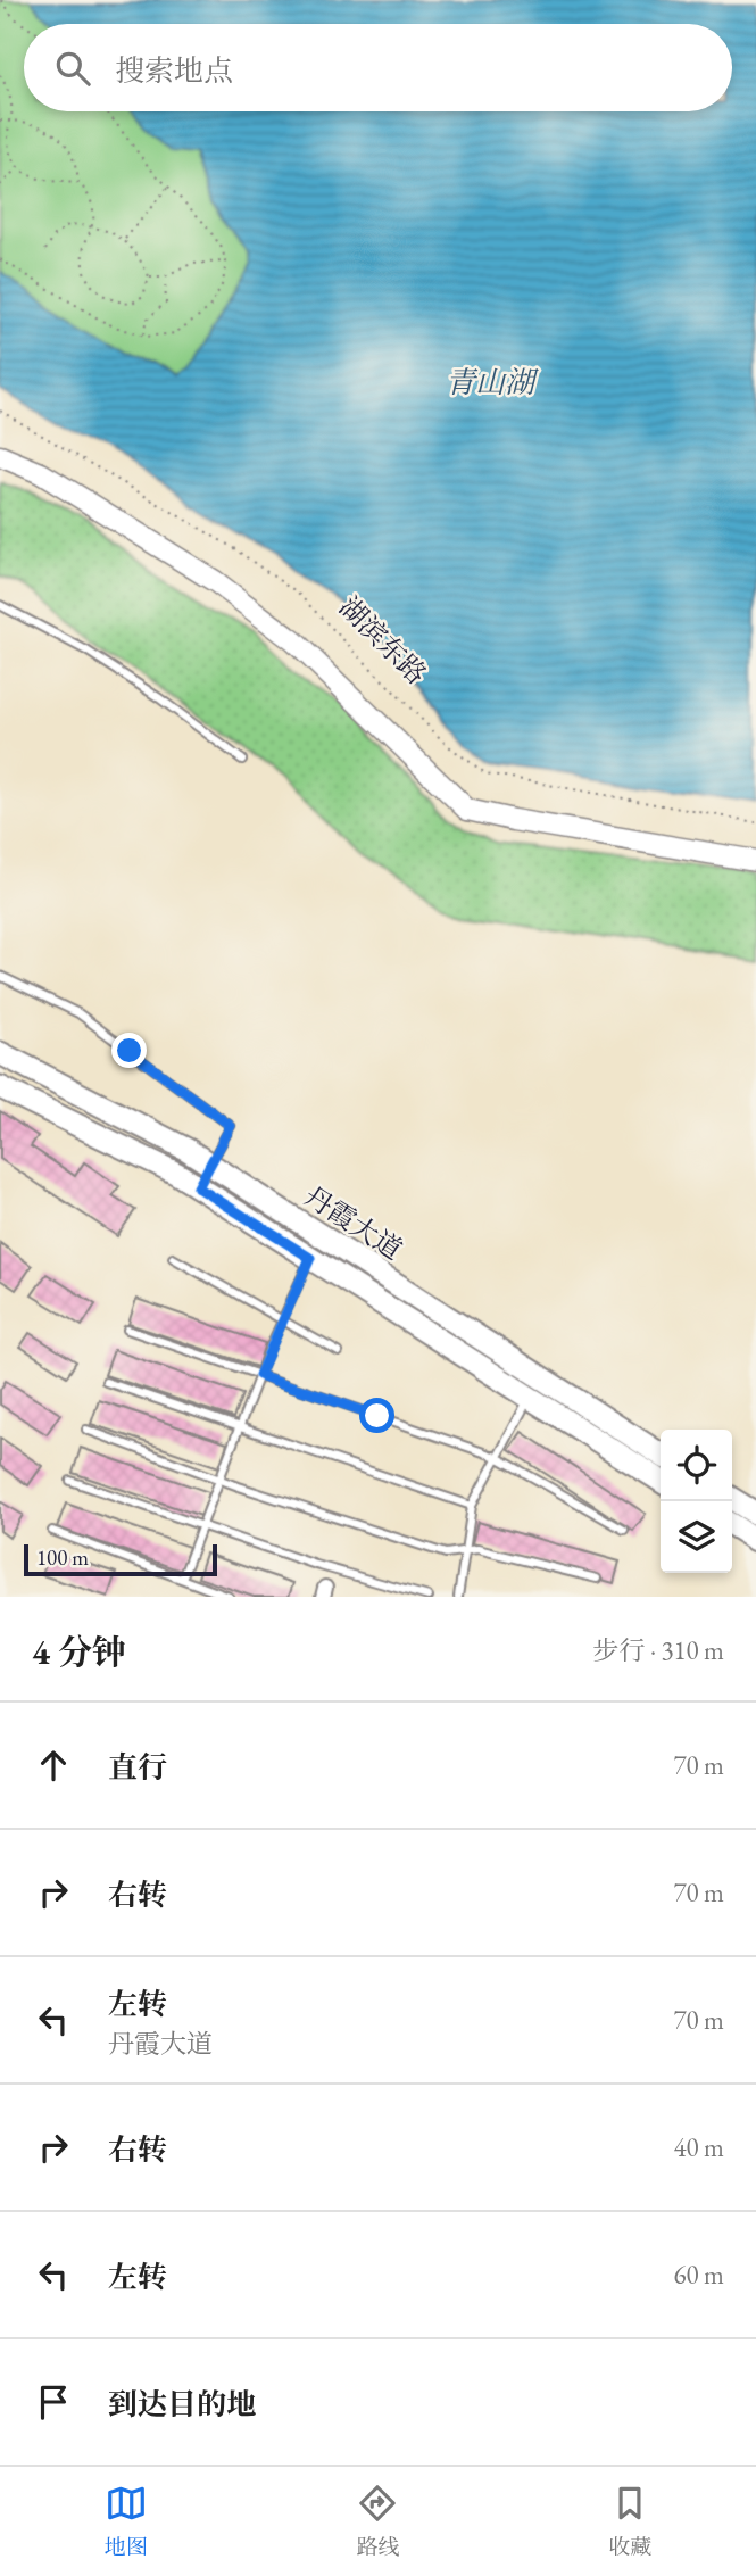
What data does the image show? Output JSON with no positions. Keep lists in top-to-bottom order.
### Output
{
  "streets": {
    "main road": ["丹霞大道"],
    "path": ["湖滨东路"]
  },
  "water": ["青山湖"],
  "scale_bar": "100 m",
  "page": {
    "search": "搜索地点",
    "scale": "100 m",
    "heading": ["4 分钟", "步行 · 310 m"],
    "list": [
      ["直行", "70 m"],
      ["右转", "70 m"],
      ["左转", "丹霞大道", "70 m"],
      ["右转", "40 m"],
      ["左转", "60 m"],
      "到达目的地"
    ],
    "nav": ["地图", "路线", "收藏"]
  }
}
